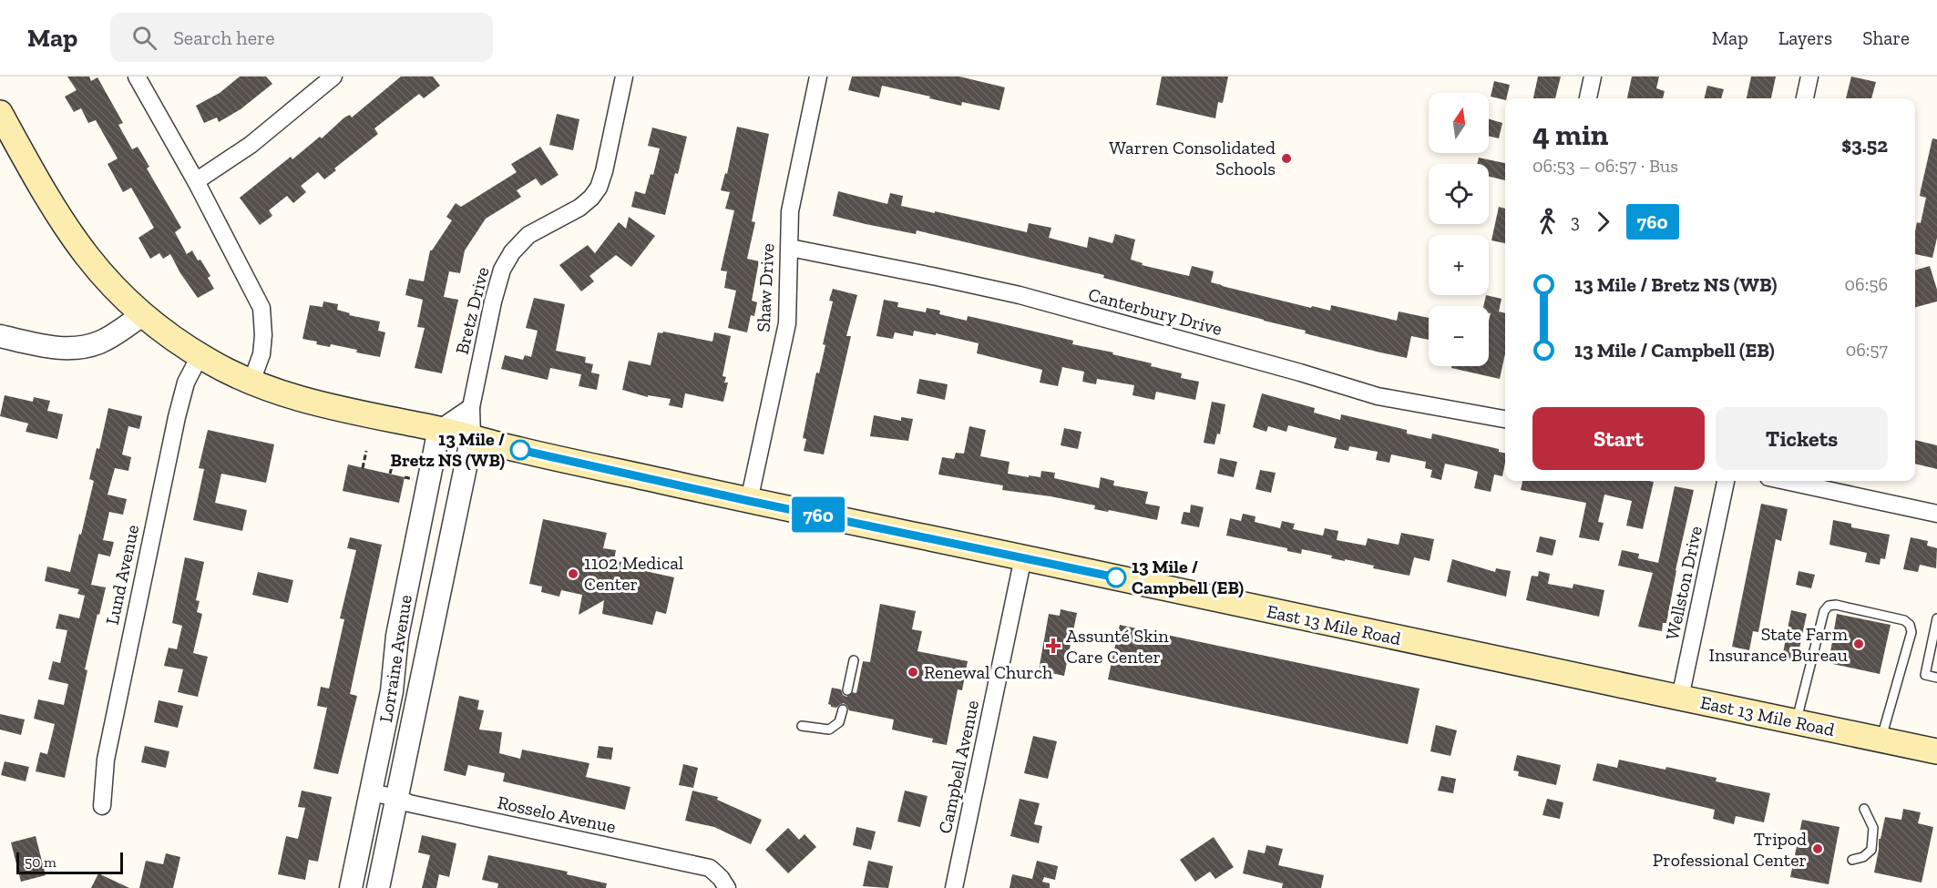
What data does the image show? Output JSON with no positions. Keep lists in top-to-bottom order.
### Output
{
  "streets": {
    "main road": ["East 13 Mile Road"],
    "street": [
      "Shaw Drive",
      "Bretz Drive",
      "Canterbury Drive",
      "Lund Avenue",
      "Wellston Drive",
      "Lorraine Avenue",
      "Campbell Avenue",
      "Rosselo Avenue"
    ]
  },
  "crossings": [
    ["Shaw Drive", "Canterbury Drive"],
    ["Shaw Drive", "East 13 Mile Road"],
    ["Bretz Drive", "East 13 Mile Road"],
    ["Bretz Drive", "Lorraine Avenue"],
    ["Lund Avenue", "East 13 Mile Road"],
    ["Wellston Drive", "East 13 Mile Road"],
    ["East 13 Mile Road", "Lorraine Avenue"],
    ["East 13 Mile Road", "Campbell Avenue"],
    ["Lorraine Avenue", "Rosselo Avenue"]
  ],
  "places": {
    "other": [
      "Warren Consolidated Schools",
      "13 Mile / Bretz NS (WB)",
      "1102 Medical Center",
      "13 Mile / Campbell (EB)",
      "State Farm Insurance Bureau",
      "Renewal Church",
      "Tripod Professional Center"
    ],
    "health": ["Assunté Skin Care Center"]
  },
  "lines": ["bus line 760"],
  "scale_bar": "50 m",
  "north": "top",
  "page": {
    "header": "Map",
    "search": "Search here",
    "nav": ["Map", "Layers", "Share"],
    "on_map": "760",
    "map_buttons": ["+", "−"],
    "heading": ["4 min", "06:53 – 06:57 · Bus", "$3.52"],
    "legs": ["3", "760"],
    "list": [
      {
        "name": "13 Mile / Bretz NS (WB)",
        "value": "06:56"
      },
      {
        "name": "13 Mile / Campbell (EB)",
        "value": "06:57"
      }
    ],
    "buttons": ["Start", "Tickets"],
    "scale": "50 m"
  }
}
